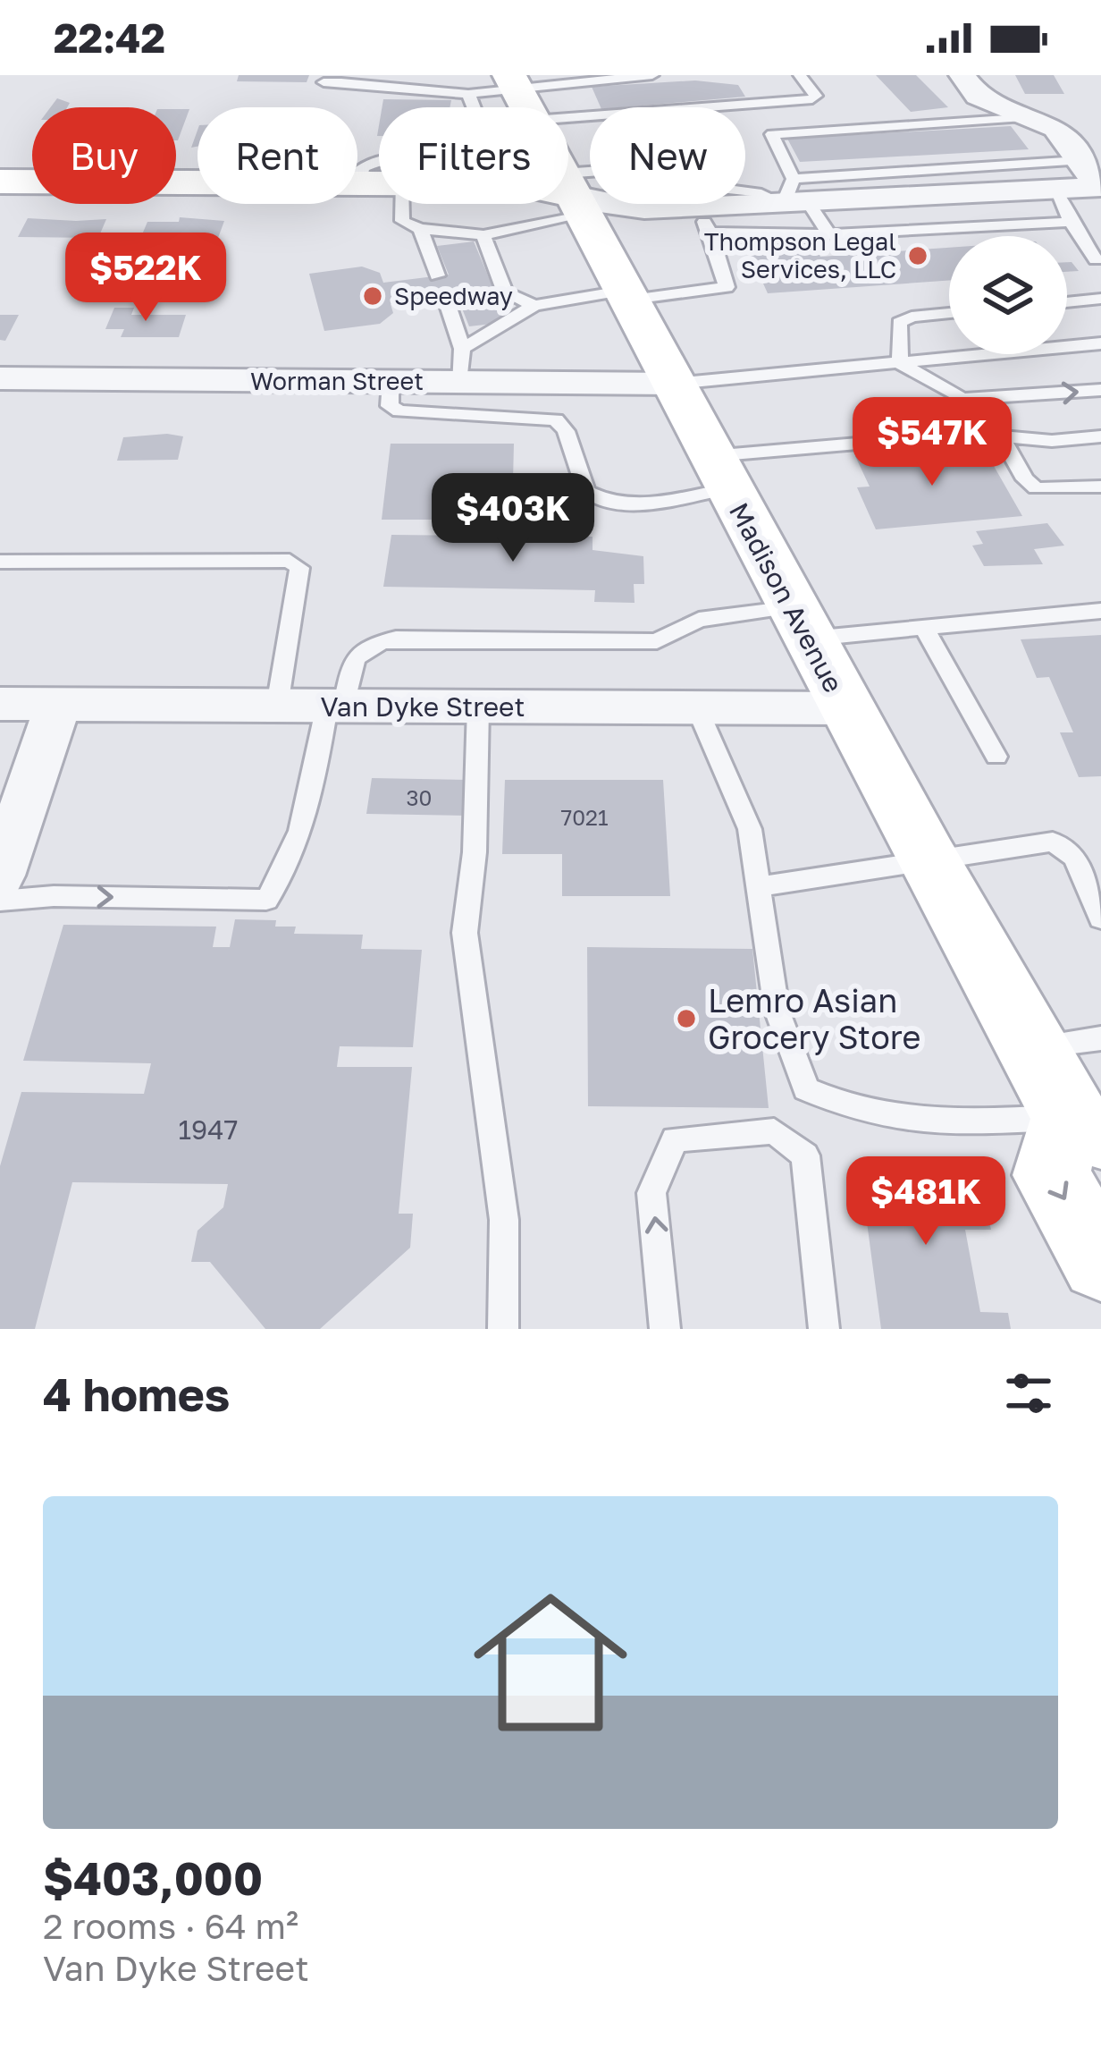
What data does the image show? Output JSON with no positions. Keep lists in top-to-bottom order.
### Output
{
  "streets": {
    "main road": ["Madison Avenue"],
    "street": ["Worman Street", "Van Dyke Street"]
  },
  "crossings": [
    ["Worman Street", "Madison Avenue"],
    ["Madison Avenue", "Van Dyke Street"]
  ],
  "places": ["Thompson Legal Services, LLC", "Speedway", "Lemro Asian Grocery Store"],
  "house_numbers": ["30", "7021", "1947"],
  "page": {
    "status": "22:42",
    "chip": [
      "Buy",
      "Rent",
      "Filters",
      "New"
    ],
    "price": [
      "$522K",
      "$547K",
      "$403K",
      "$481K"
    ],
    "heading": "4 homes",
    "list": [
      {
        "name": "$403,000",
        "note": "2 rooms · 64 m² · Van Dyke Street"
      }
    ]
  }
}
